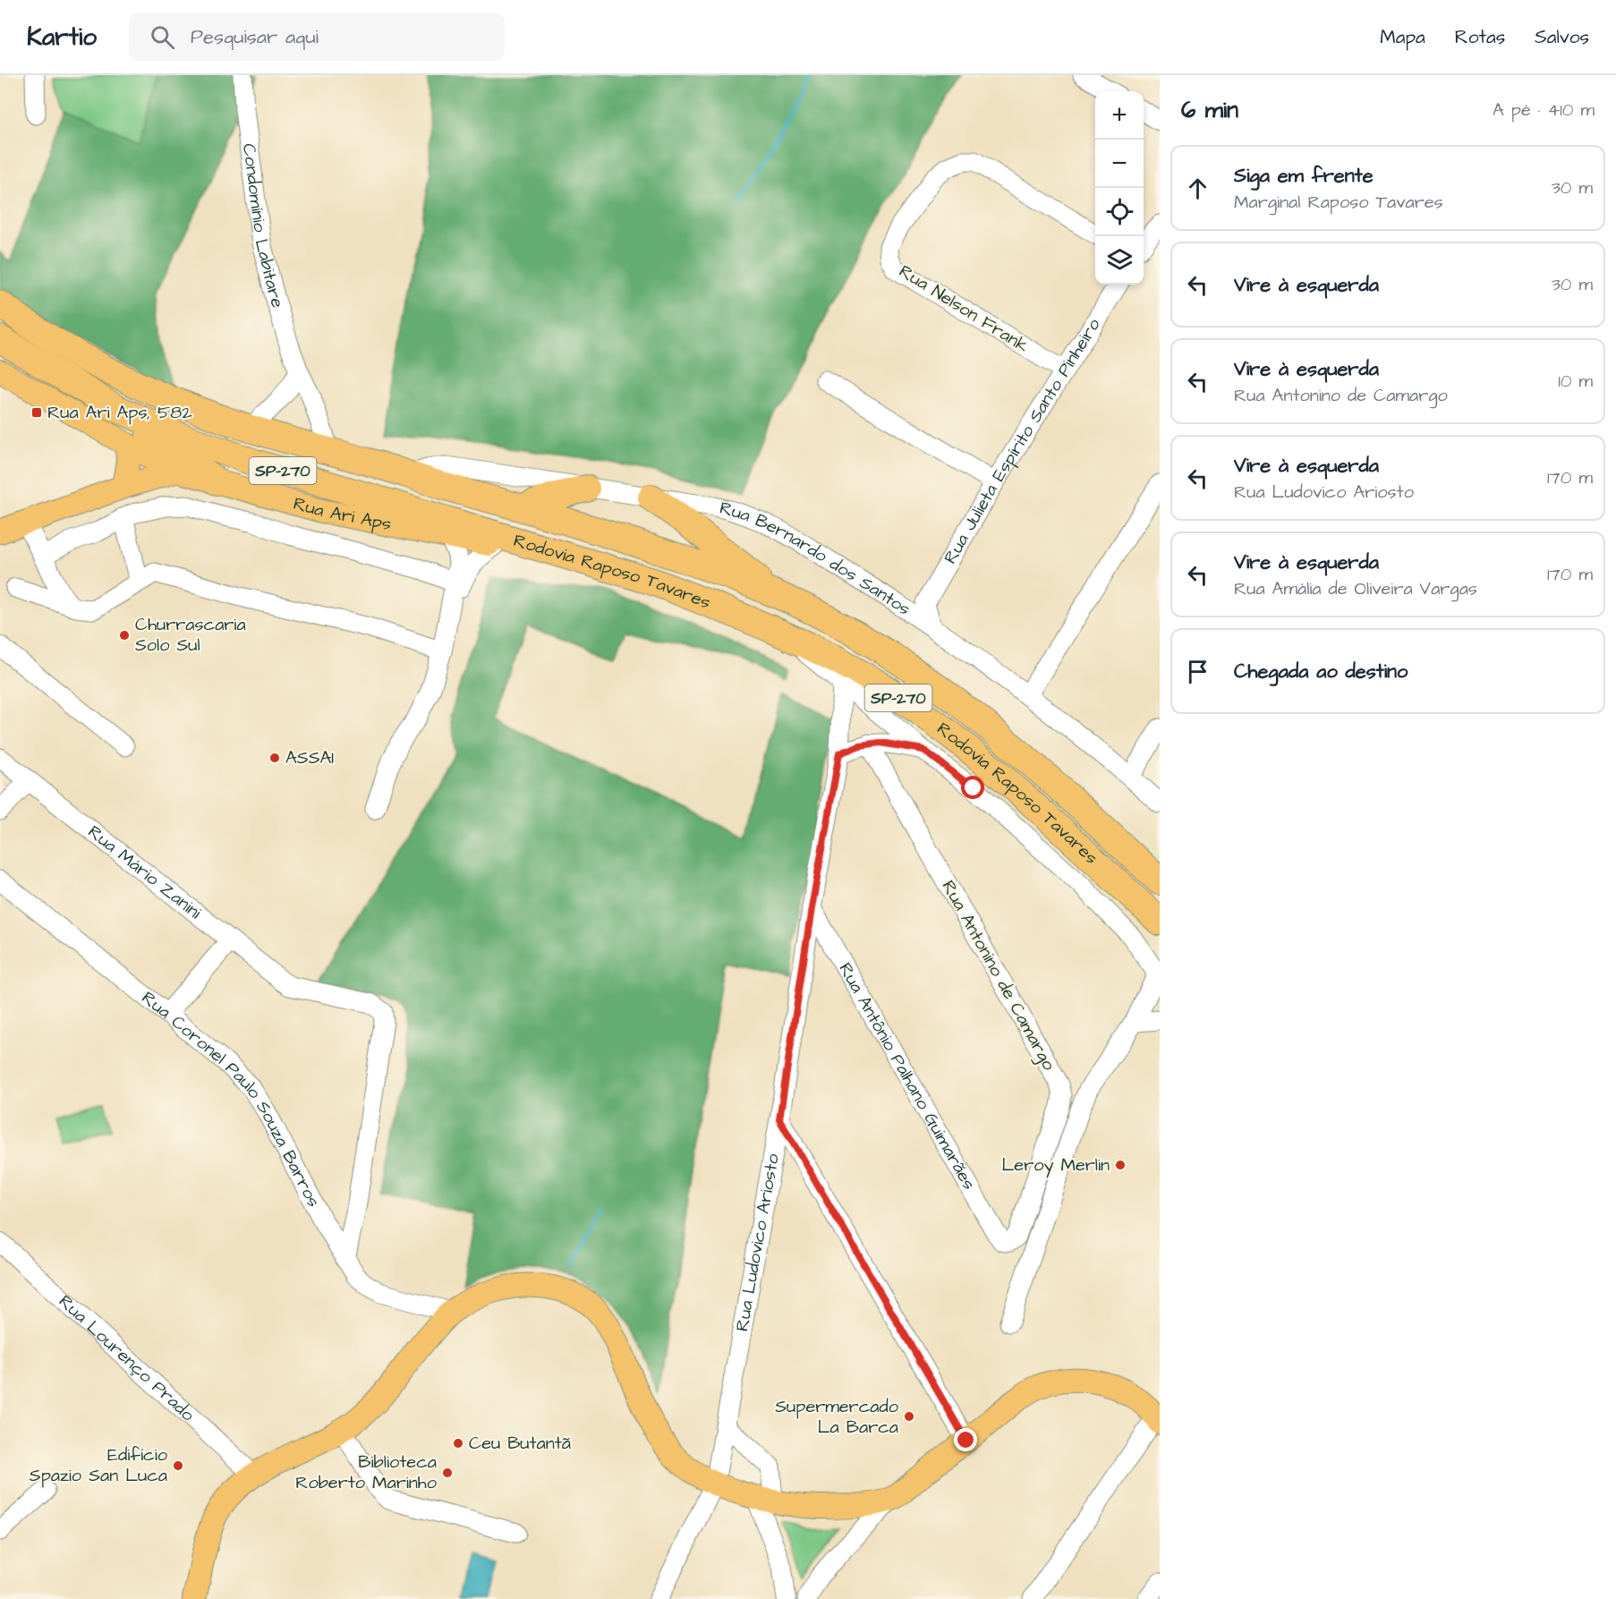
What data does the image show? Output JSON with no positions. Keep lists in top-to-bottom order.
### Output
{
  "streets": {
    "highway": ["SP-270", "Rodovia Raposo Tavares"],
    "main road": ["Rua Ari Aps"],
    "street": [
      "Condomínio Labitare",
      "Rua Nelson Frank",
      "Rua Julieta Espírito Santo Pinheiro",
      "Rua Bernardo dos Santos",
      "Rua Mário Zanini",
      "Rua Antonino de Camargo",
      "Rua Antônio Palhano Guimarães",
      "Rua Coronel Paulo Souza Barros",
      "Rua Ludovico Ariosto",
      "Rua Lourenço Prado"
    ]
  },
  "crossings": [
    ["Condomínio Labitare", "Rodovia Raposo Tavares"],
    ["Rua Nelson Frank", "Rua Julieta Espírito Santo Pinheiro"],
    ["Rua Ari Aps", "Rodovia Raposo Tavares"],
    ["Rua Bernardo dos Santos", "Rodovia Raposo Tavares"],
    ["Rua Mário Zanini", "Rua Coronel Paulo Souza Barros"],
    ["Rua Antonino de Camargo", "Rua Antônio Palhano Guimarães"],
    ["Rua Antônio Palhano Guimarães", "Rua Ludovico Ariosto"]
  ],
  "places": {
    "transit": ["Rua Ari Aps, 582"],
    "other": [
      "Churrascaria Solo Sul",
      "ASSAI",
      "Leroy Merlin",
      "Supermercado La Barca",
      "Ceu Butantã",
      "Edifício Spazio San Luca",
      "Biblioteca Roberto Marinho"
    ]
  },
  "page": {
    "header": "Kartio",
    "search": "Pesquisar aqui",
    "nav": ["Mapa", "Rotas", "Salvos"],
    "heading": ["6 min", "A pé · 410 m"],
    "map_buttons": ["+", "−"],
    "list": [
      ["Siga em frente", "Marginal Raposo Tavares", "30 m"],
      ["Vire à esquerda", "30 m"],
      ["Vire à esquerda", "Rua Antonino de Camargo", "10 m"],
      ["Vire à esquerda", "Rua Ludovico Ariosto", "170 m"],
      ["Vire à esquerda", "Rua Amália de Oliveira Vargas", "170 m"],
      "Chegada ao destino"
    ]
  }
}
